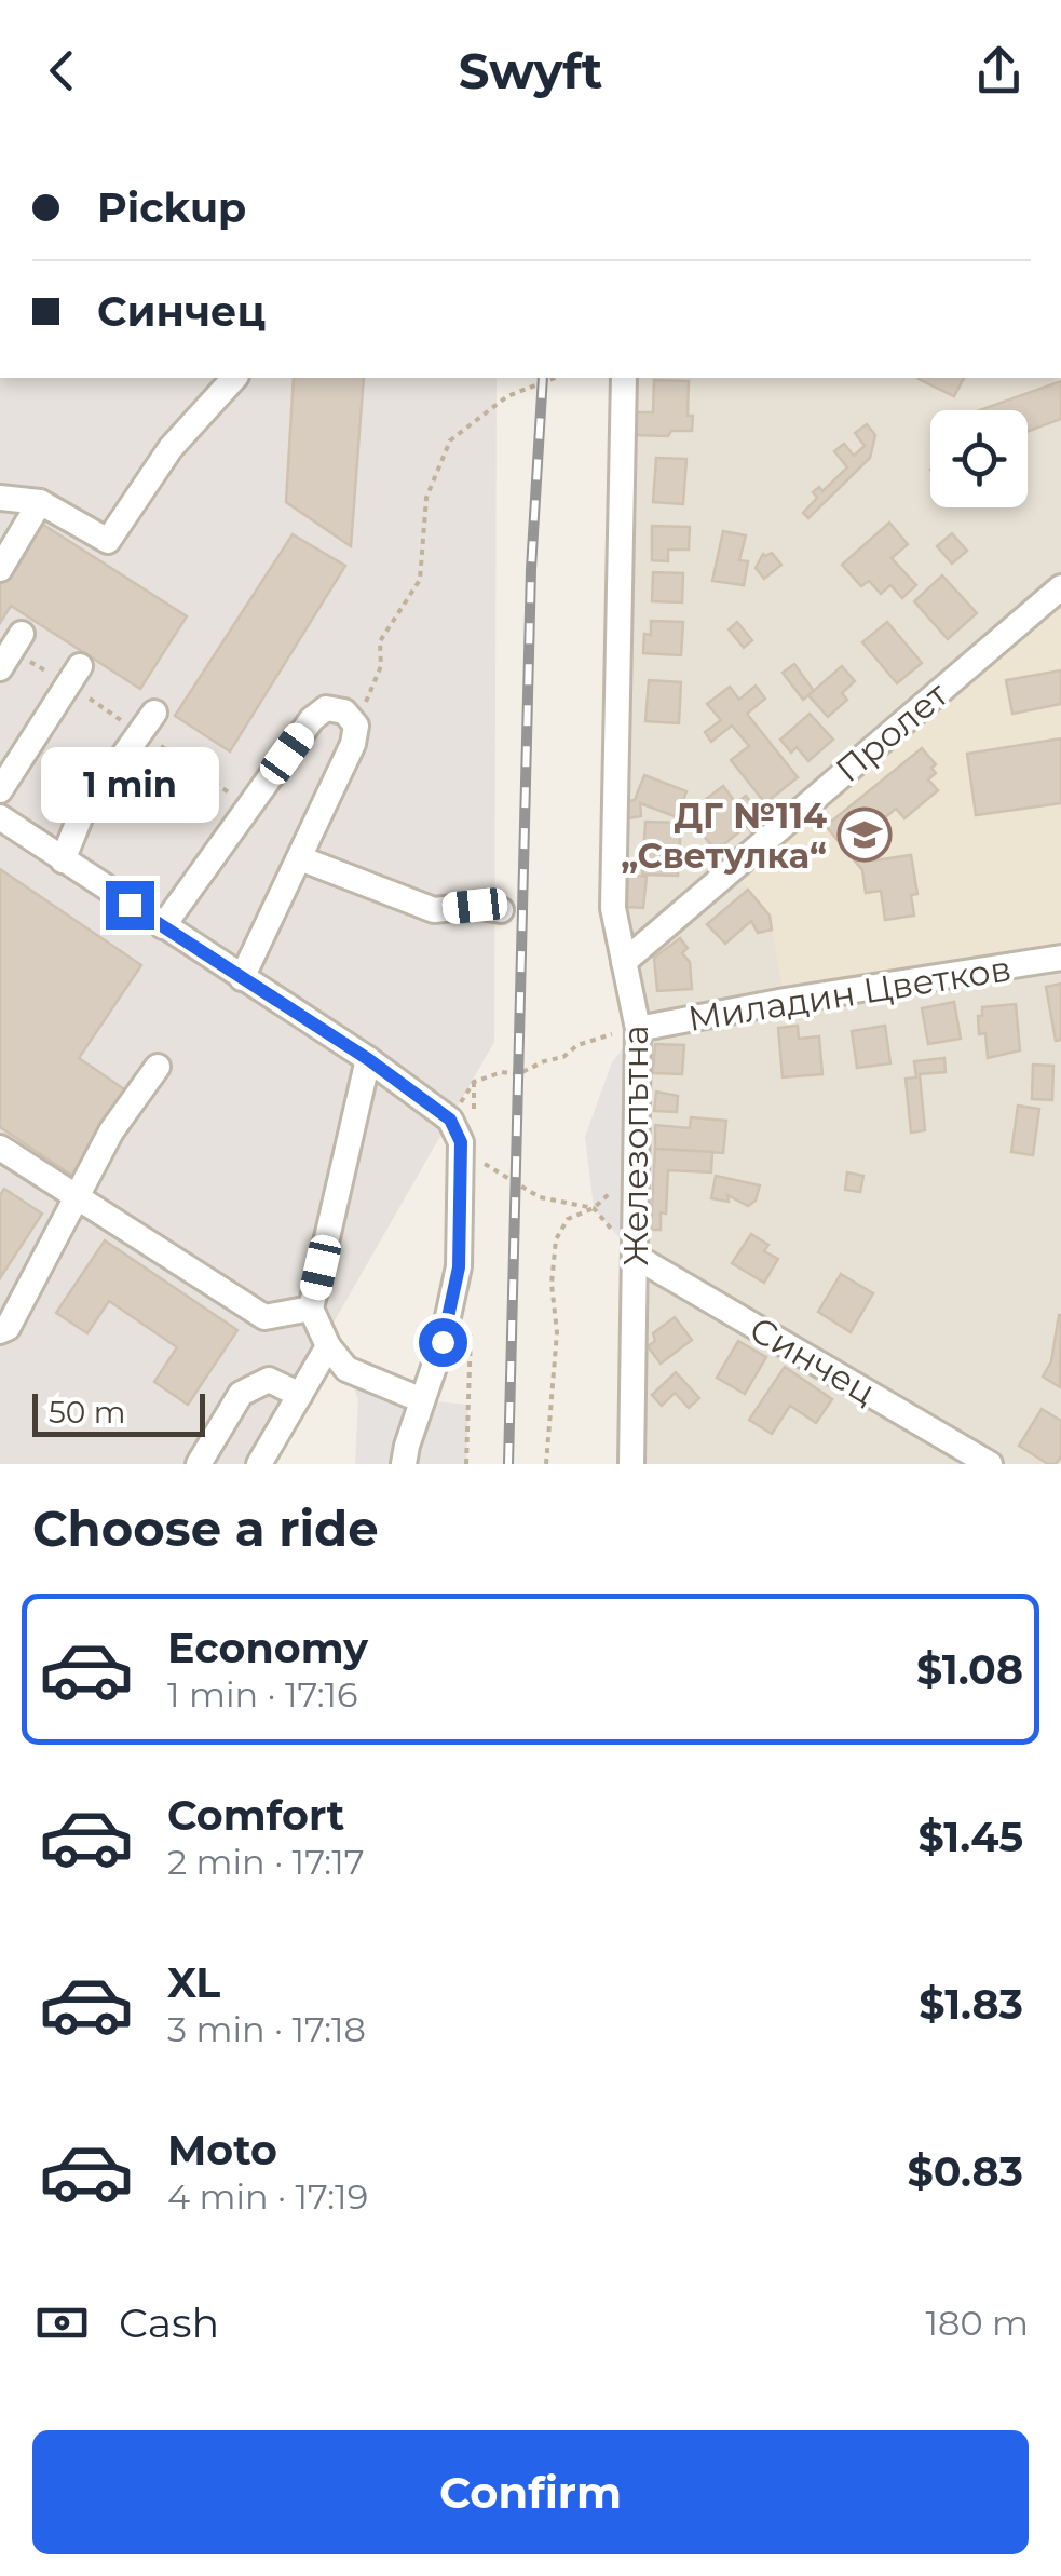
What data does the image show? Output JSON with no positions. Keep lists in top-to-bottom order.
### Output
{
  "streets": {
    "street": [
      "Пролет",
      "Миладин Цветков",
      "Железопътна",
      "Синчец"
    ]
  },
  "crossings": [
    ["Пролет", "Железопътна"],
    ["Миладин Цветков", "Железопътна"],
    ["Железопътна", "Синчец"]
  ],
  "places": {
    "school or university": ["ДГ №114 „Светулка“"]
  },
  "scale_bar": "50 m",
  "page": {
    "header": "Swyft",
    "banner": ["Pickup", "Синчец"],
    "bubble": "1 min",
    "scale": "50 m",
    "heading": "Choose a ride",
    "list": [
      {
        "name": "Economy",
        "note": "1 min · 17:16",
        "value": "$1.08"
      },
      {
        "name": "Comfort",
        "note": "2 min · 17:17",
        "value": "$1.45"
      },
      {
        "name": "XL",
        "note": "3 min · 17:18",
        "value": "$1.83"
      },
      {
        "name": "Moto",
        "note": "4 min · 17:19",
        "value": "$0.83"
      }
    ],
    "pay": ["Cash", "180 m"],
    "buttons": "Confirm"
  }
}
